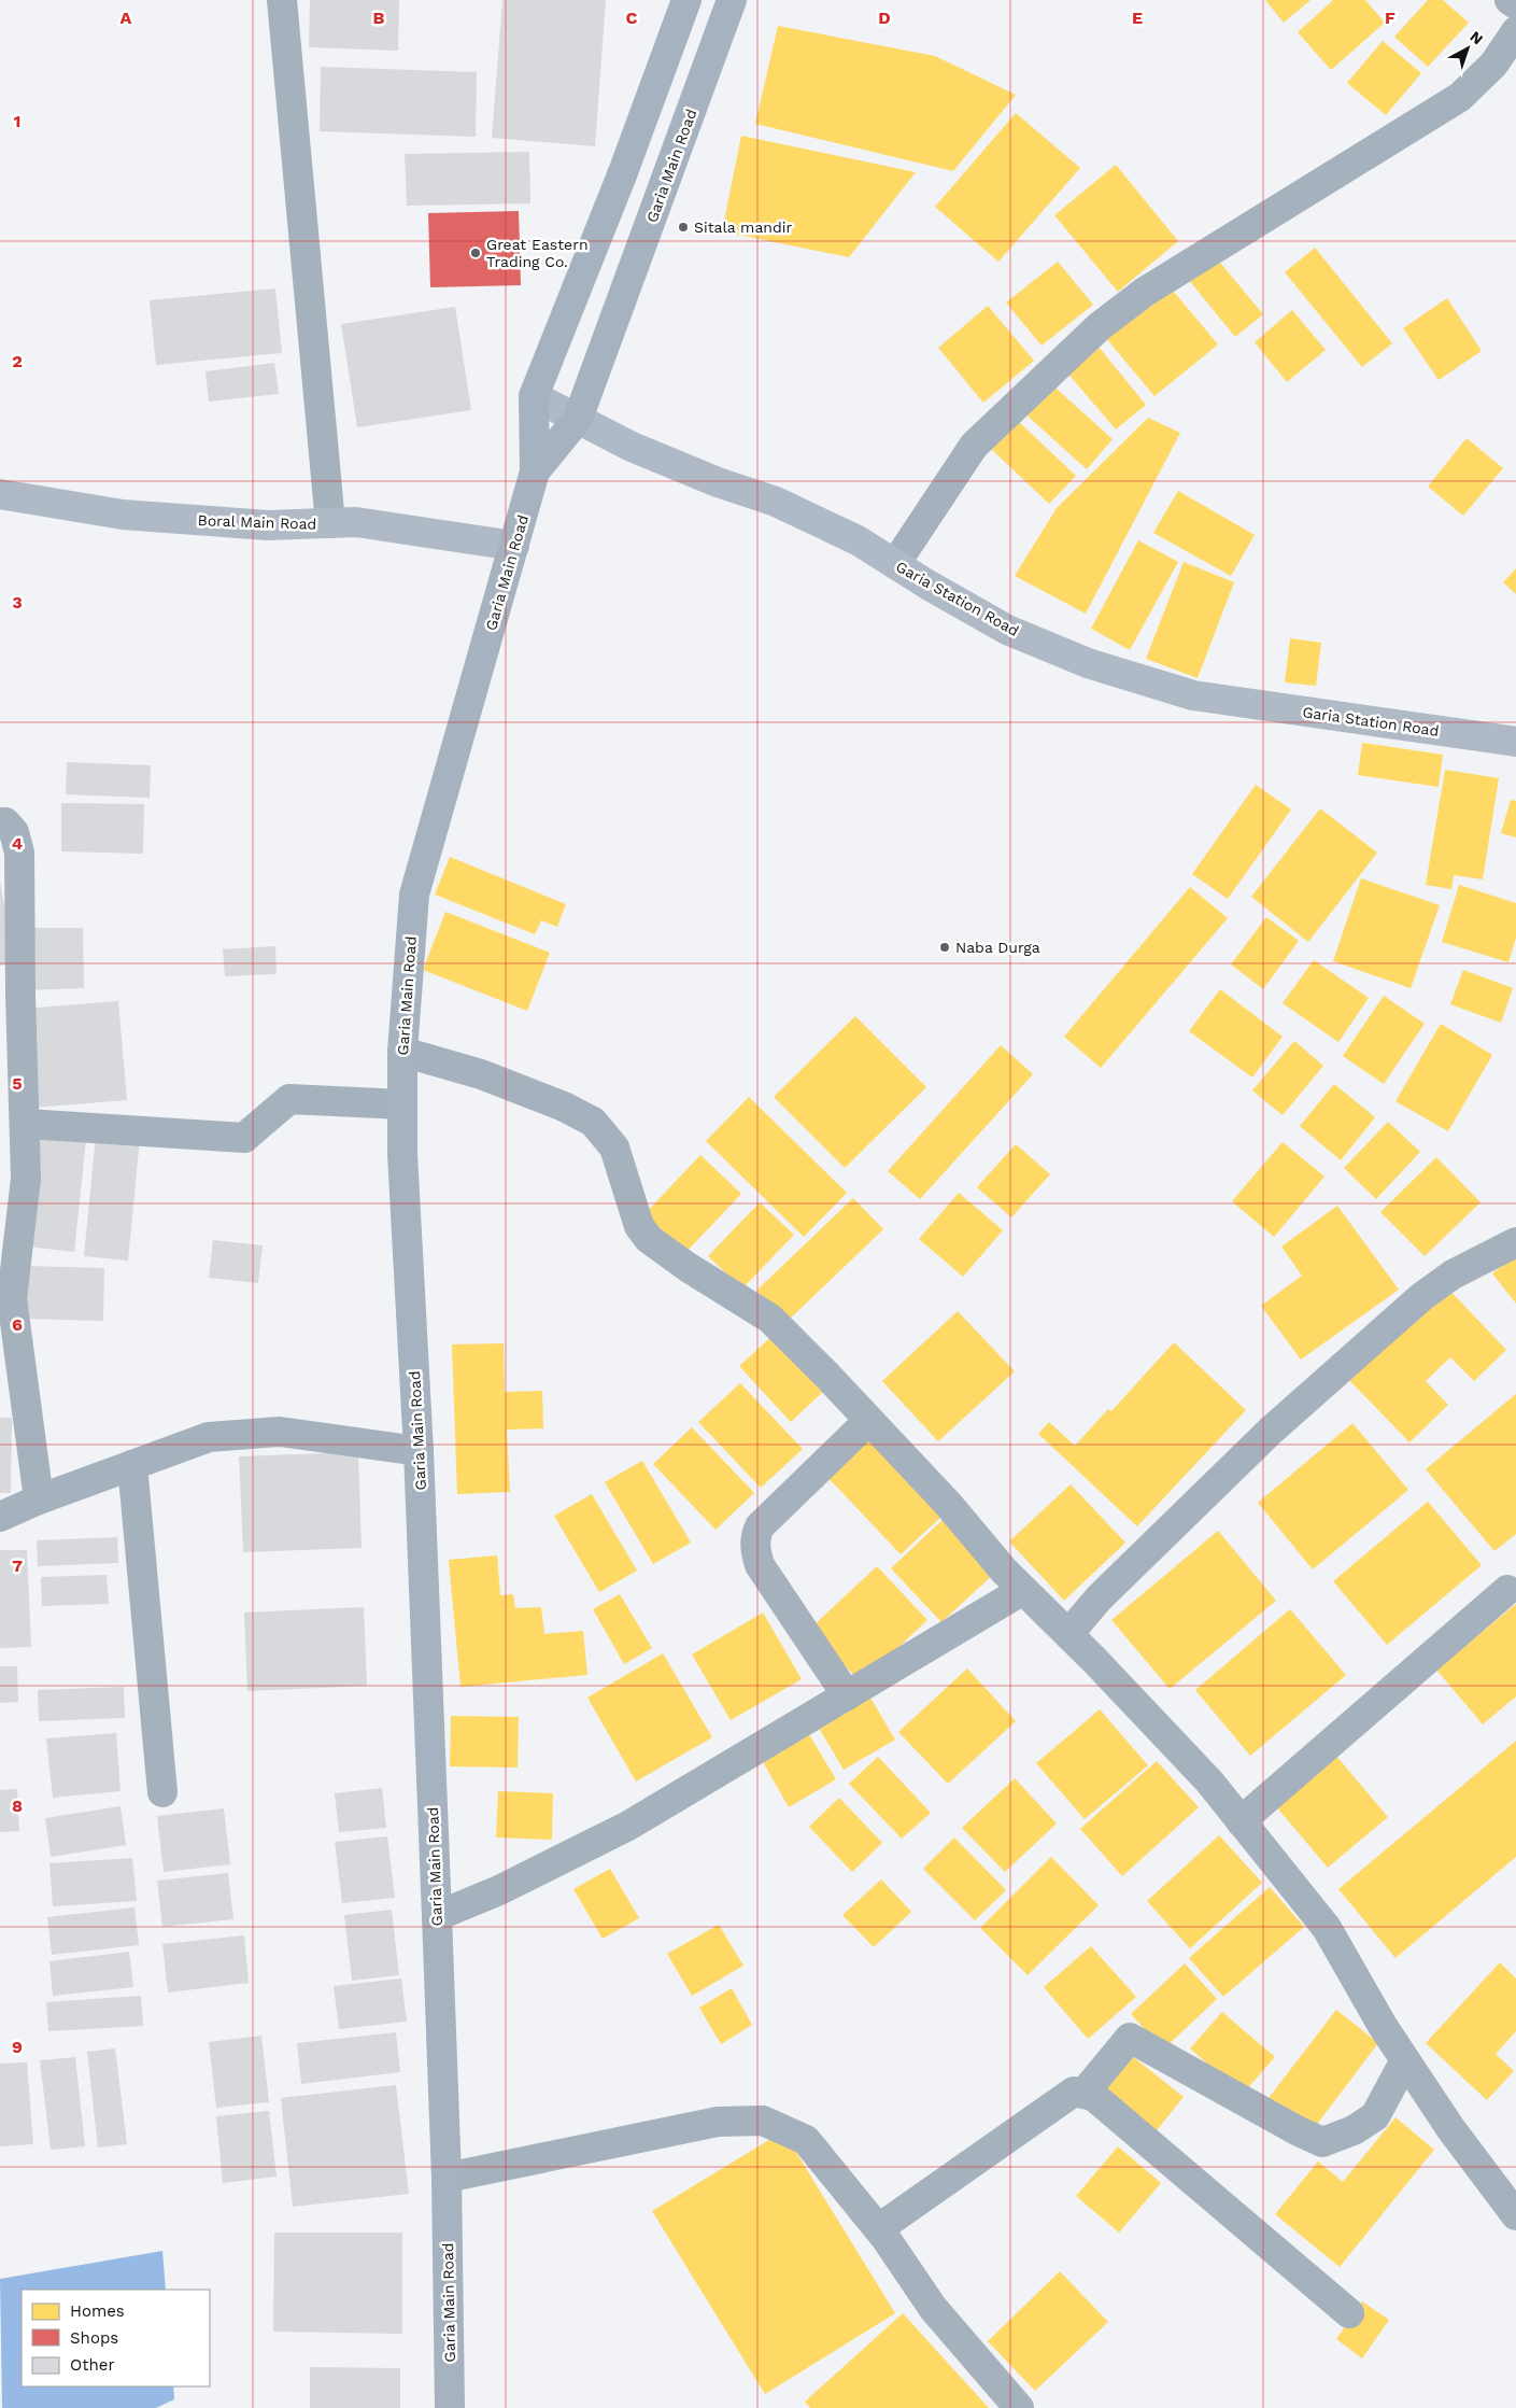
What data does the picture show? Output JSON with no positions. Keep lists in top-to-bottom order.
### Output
{
  "streets": {
    "main road": ["Garia Main Road", "Boral Main Road", "Garia Station Road"]
  },
  "crossings": [
    ["Garia Main Road", "Boral Main Road"],
    ["Garia Main Road", "Garia Station Road"]
  ],
  "places": ["Sitala mandir", "Great Eastern Trading Co.", "Naba Durga"],
  "legend": ["Homes", "Shops", "Other"],
  "north": "top right",
  "grid": {
    "columns": [
      "A",
      "B",
      "C",
      "D",
      "E",
      "F"
    ],
    "rows": [
      "1",
      "2",
      "3",
      "4",
      "5",
      "6",
      "7",
      "8",
      "9"
    ]
  }
}
